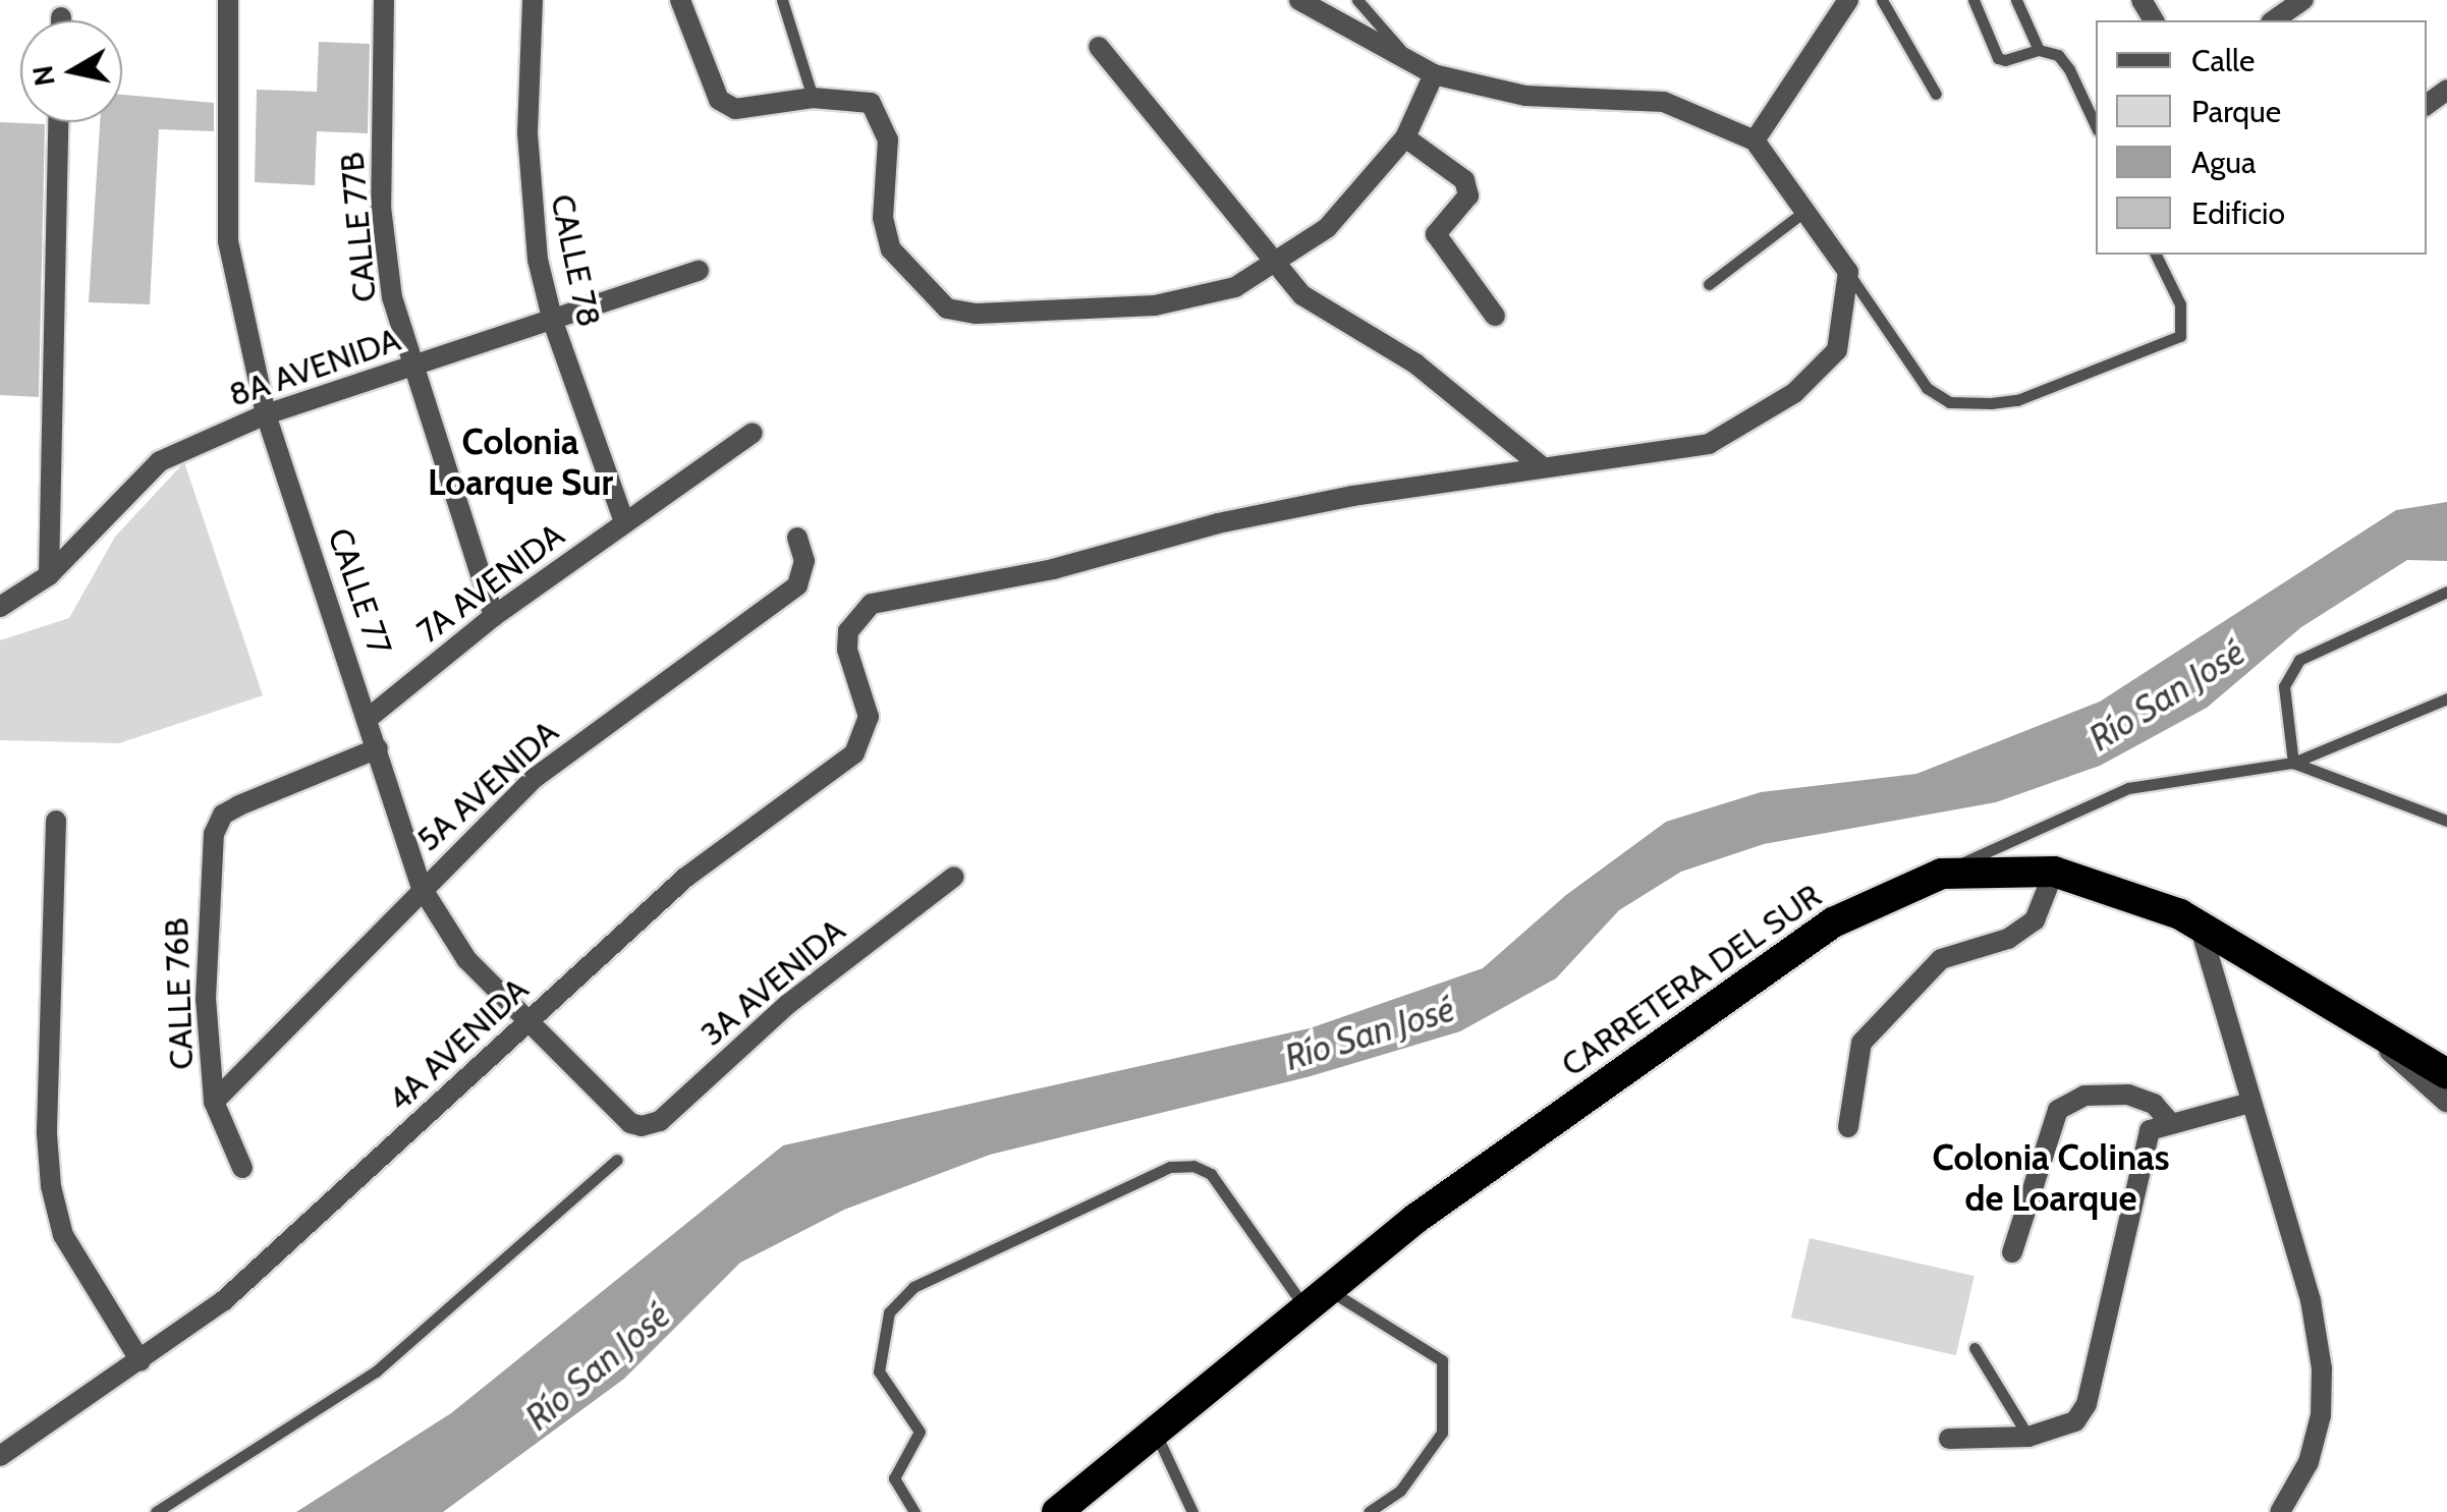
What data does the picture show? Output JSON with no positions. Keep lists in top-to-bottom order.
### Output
{
  "streets": {
    "highway": ["CARRETERA DEL SUR"],
    "street": [
      "CALLE 77B",
      "CALLE 78",
      "8A AVENIDA",
      "7A AVENIDA",
      "CALLE 77",
      "5A AVENIDA",
      "3A AVENIDA",
      "CALLE 76B",
      "4A AVENIDA"
    ]
  },
  "crossings": [
    ["CALLE 77B", "8A AVENIDA"],
    ["CALLE 77B", "7A AVENIDA"],
    ["CALLE 78", "8A AVENIDA"],
    ["CALLE 78", "7A AVENIDA"],
    ["8A AVENIDA", "CALLE 77"],
    ["7A AVENIDA", "CALLE 77"],
    ["CALLE 77", "5A AVENIDA"],
    ["CALLE 77", "3A AVENIDA"],
    ["CALLE 77", "CALLE 76B"],
    ["CALLE 77", "4A AVENIDA"],
    ["5A AVENIDA", "CALLE 76B"]
  ],
  "districts": ["Colonia Loarque Sur", "Colonia Colinas de Loarque"],
  "water": ["Río San José"],
  "legend": [
    "Calle",
    "Parque",
    "Agua",
    "Edificio"
  ],
  "north": "left"
}
